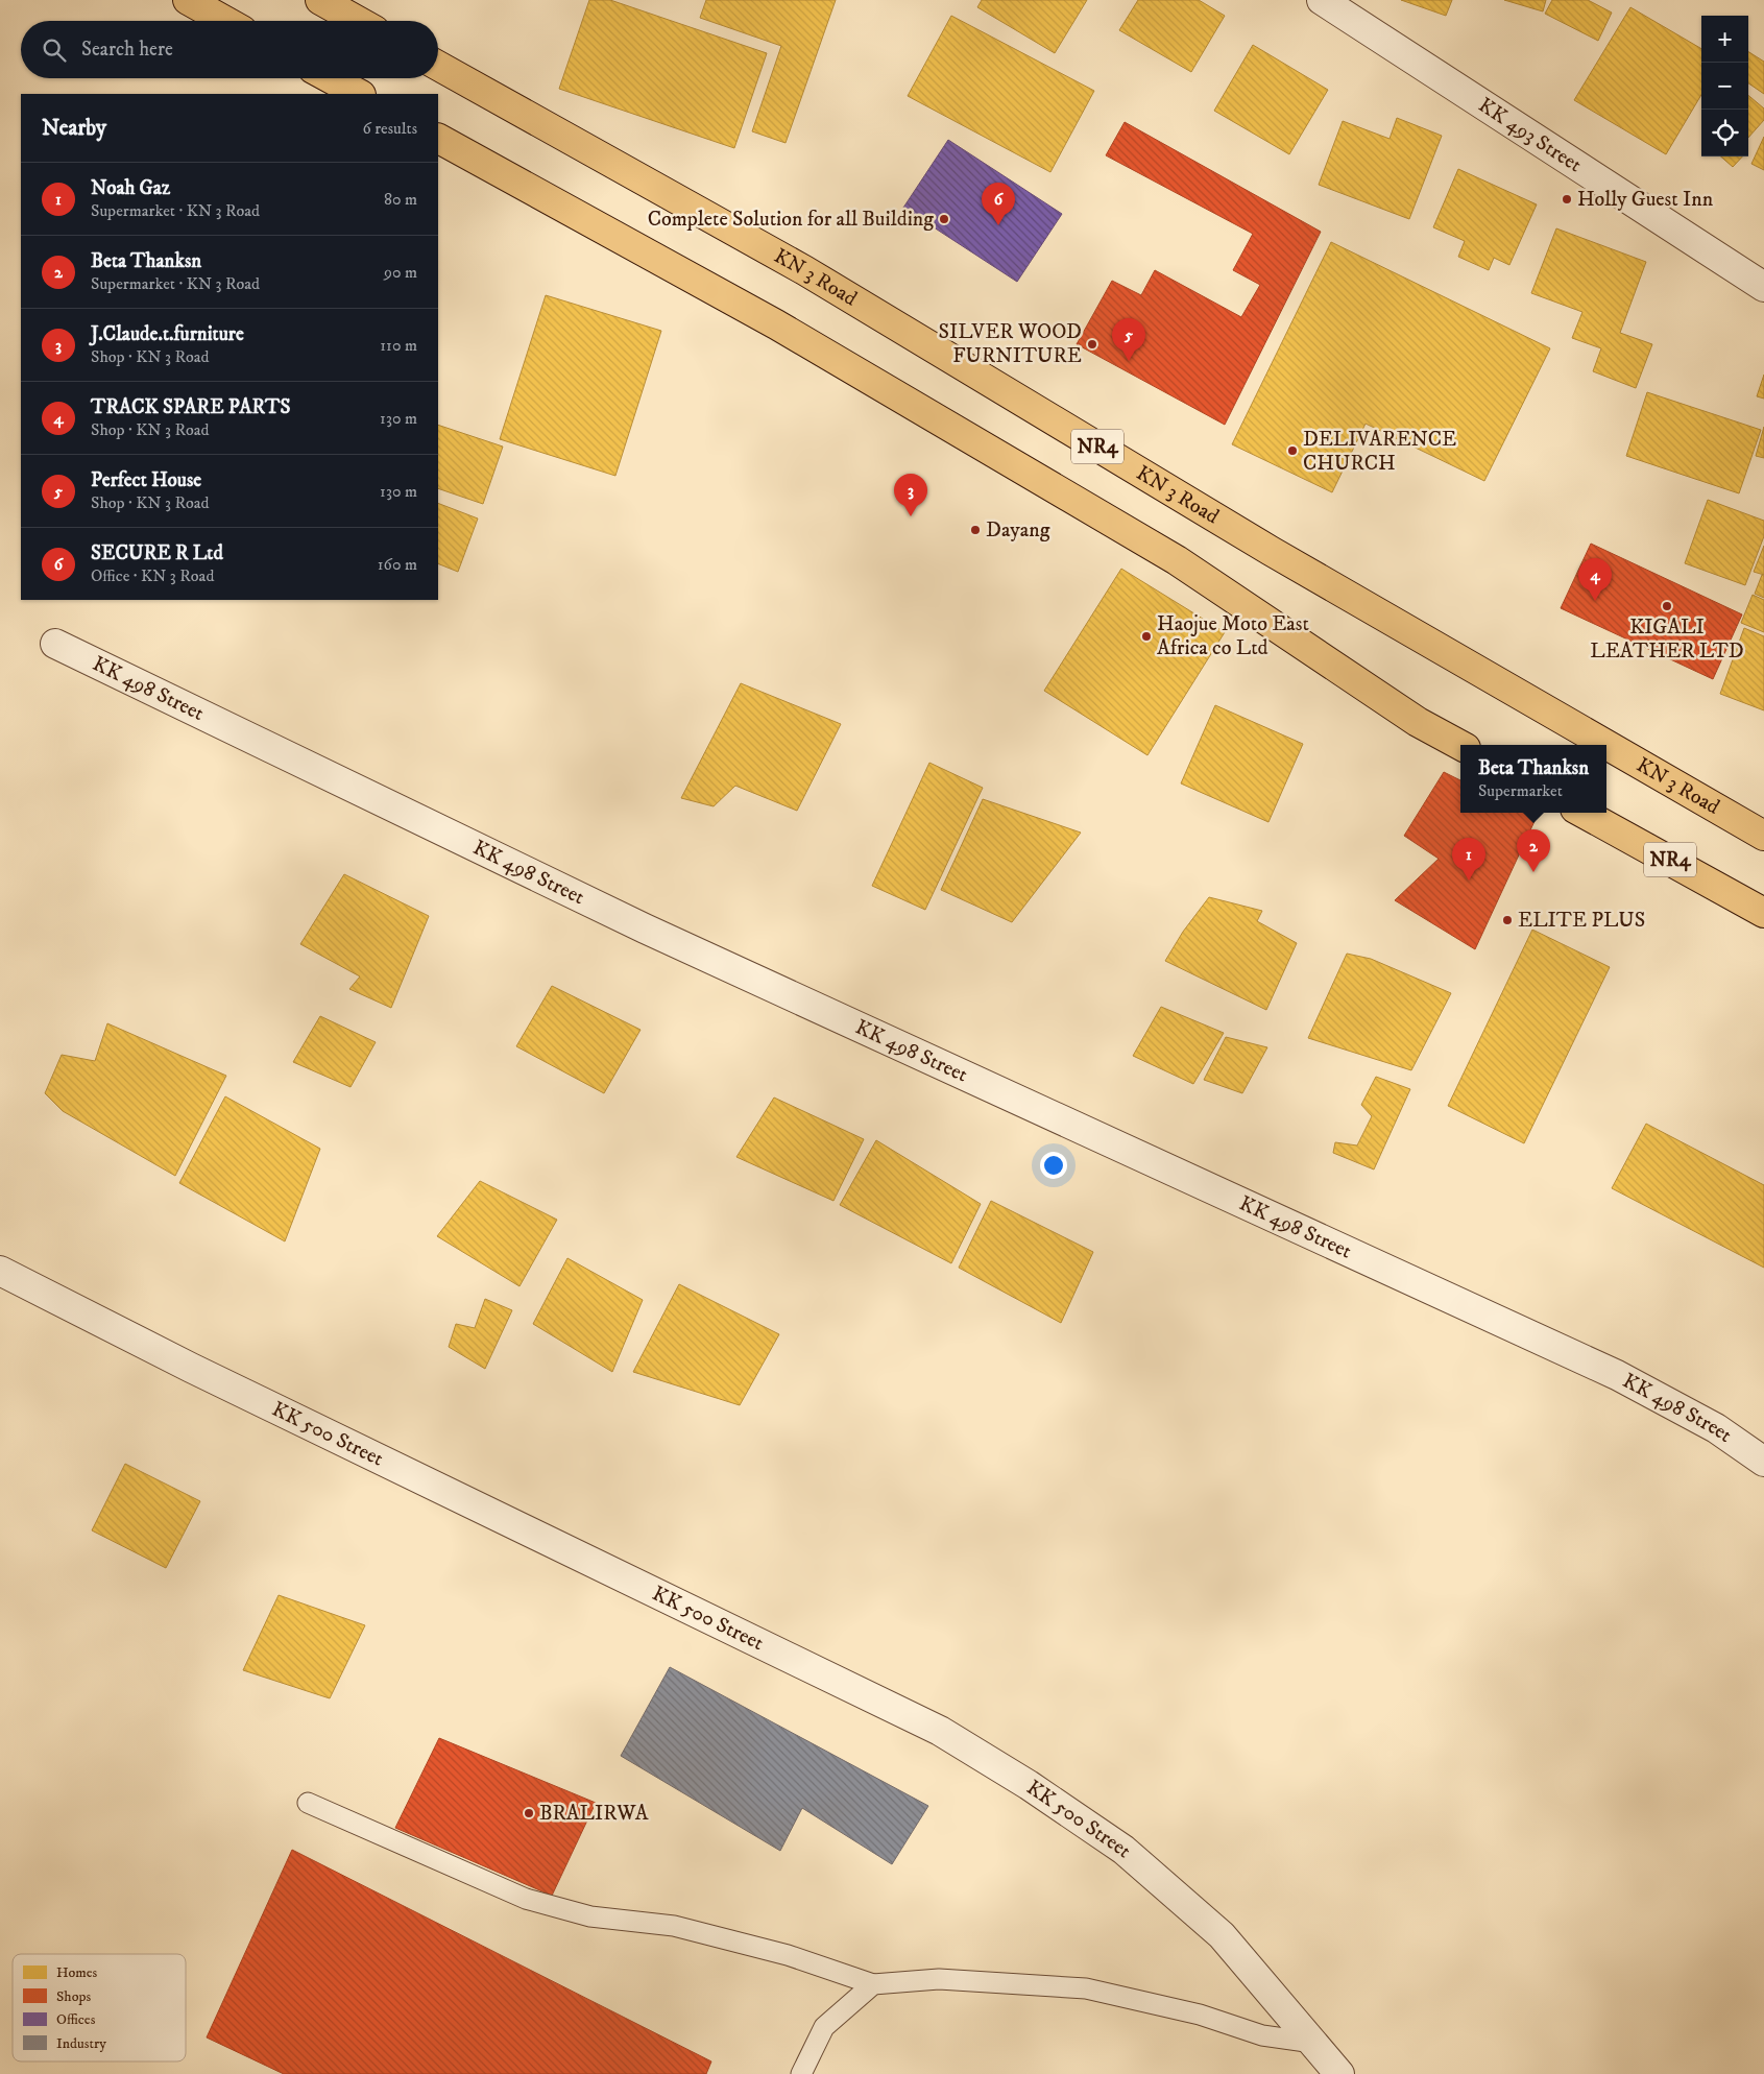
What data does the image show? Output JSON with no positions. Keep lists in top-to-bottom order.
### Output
{
  "streets": {
    "highway": ["KN 3 Road", "NR4"],
    "street": ["KK 493 Street", "KK 498 Street", "KK 500 Street"]
  },
  "places": [
    "Holly Guest Inn",
    "Complete Solution for all Building",
    "SILVER WOOD FURNITURE",
    "DELIVARENCE CHURCH",
    "Dayang",
    "KIGALI LEATHER LTD",
    "Haojue Moto East Africa co Ltd",
    "ELITE PLUS",
    "BRALIRWA"
  ],
  "legend": [
    "Homes",
    "Shops",
    "Offices",
    "Industry"
  ],
  "page": {
    "map_buttons": ["+", "−"],
    "search": "Search here",
    "heading": ["Nearby", "6 results"],
    "list": [
      {
        "mark": "1",
        "name": "Noah Gaz",
        "note": "Supermarket · KN 3 Road",
        "value": "80 m"
      },
      {
        "mark": "2",
        "name": "Beta Thanksn",
        "note": "Supermarket · KN 3 Road",
        "value": "90 m"
      },
      {
        "mark": "3",
        "name": "J.Claude.t.furniture",
        "note": "Shop · KN 3 Road",
        "value": "110 m"
      },
      {
        "mark": "4",
        "name": "TRACK SPARE PARTS",
        "note": "Shop · KN 3 Road",
        "value": "130 m"
      },
      {
        "mark": "5",
        "name": "Perfect House",
        "note": "Shop · KN 3 Road",
        "value": "130 m"
      },
      {
        "mark": "6",
        "name": "SECURE R Ltd",
        "note": "Office · KN 3 Road",
        "value": "160 m"
      }
    ],
    "pins": [
      "6",
      "5",
      "3",
      "4",
      "2",
      "1"
    ],
    "popup": ["Beta Thanksn", "Supermarket"]
  }
}
